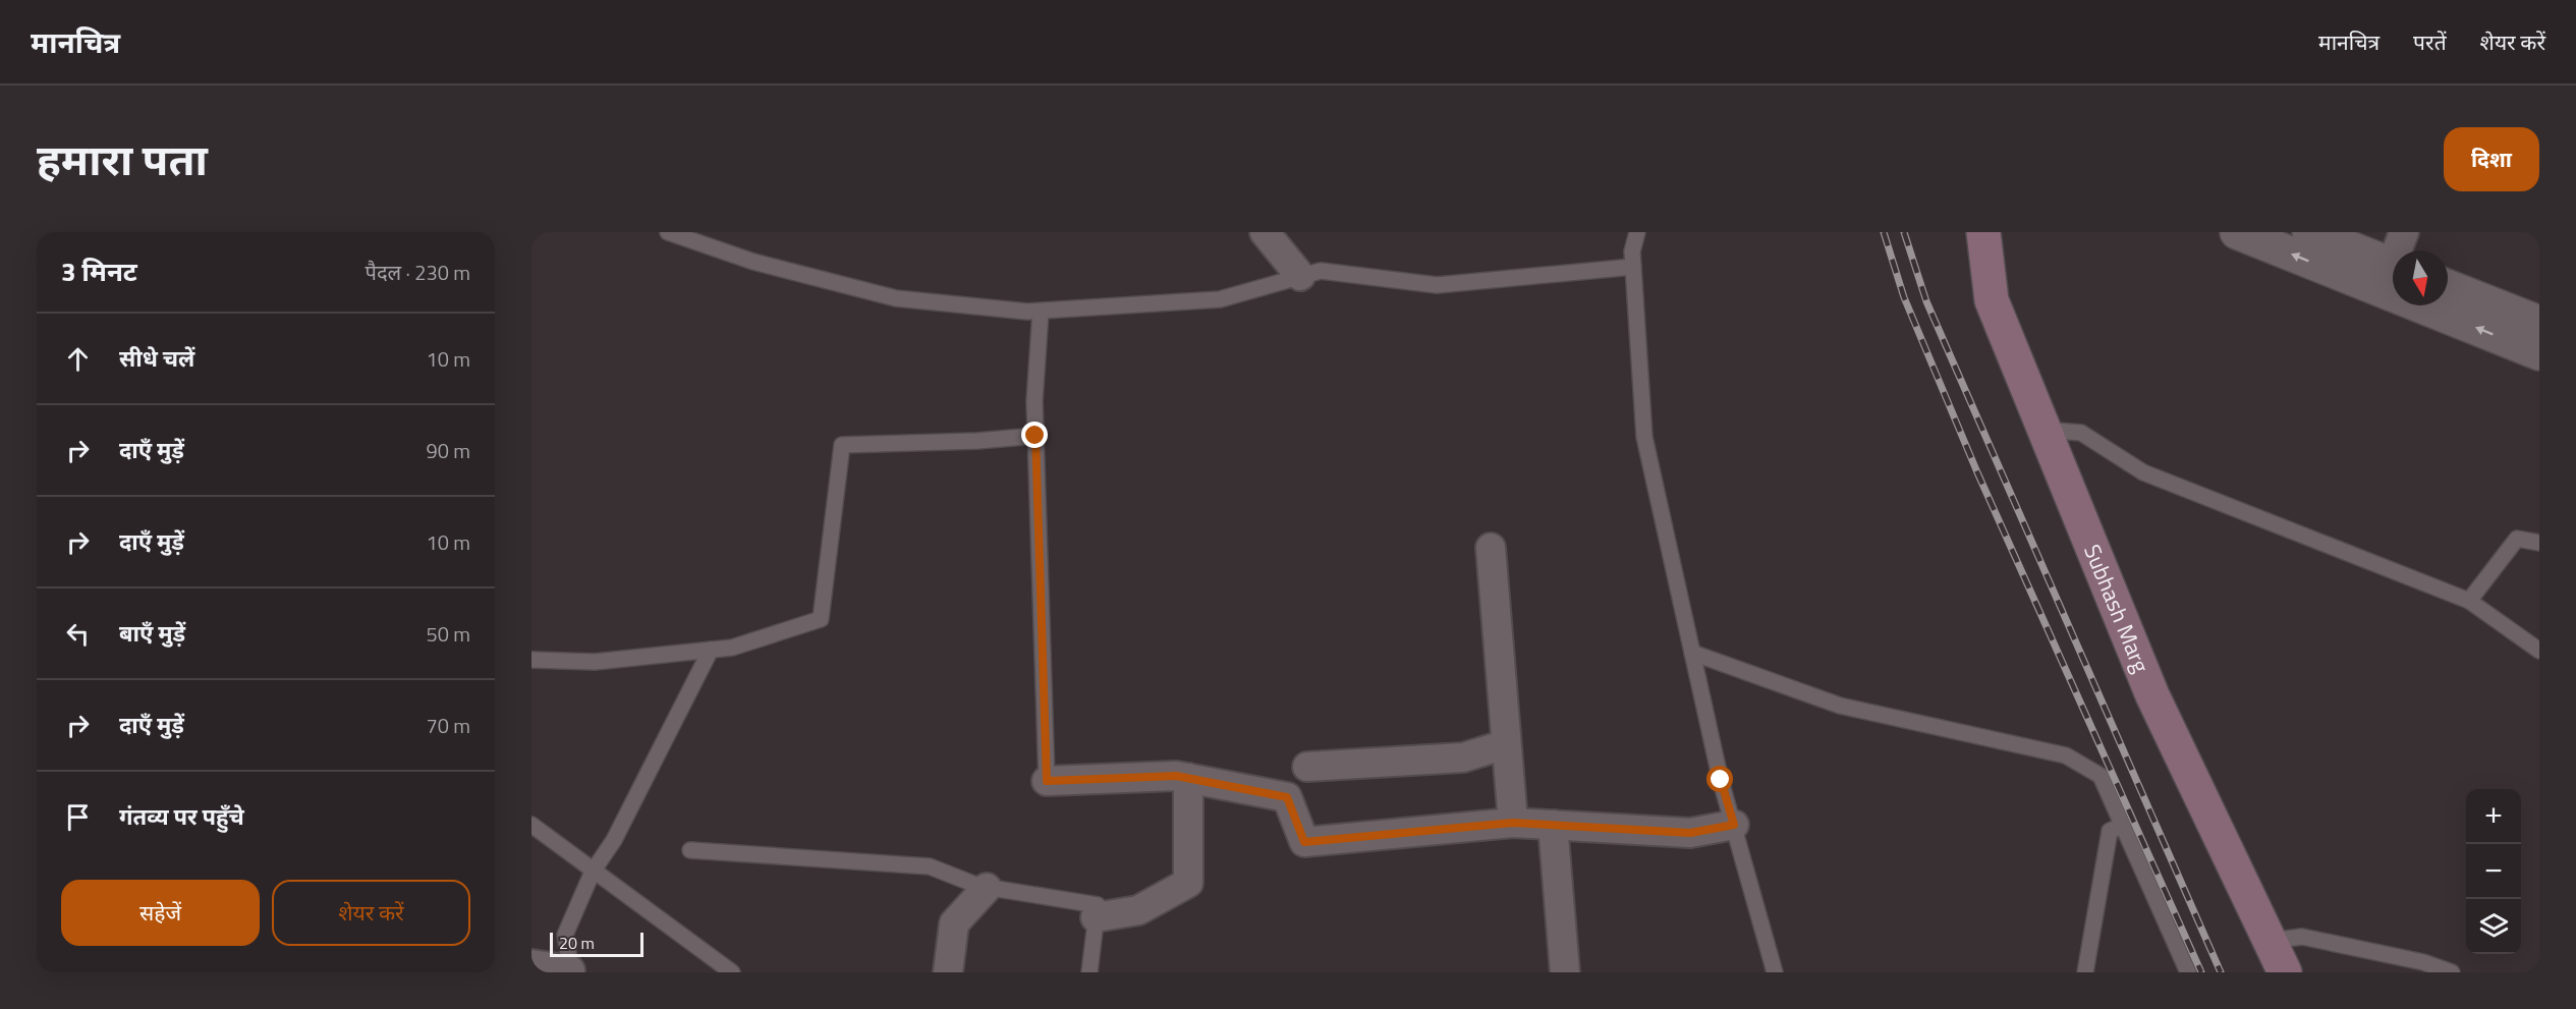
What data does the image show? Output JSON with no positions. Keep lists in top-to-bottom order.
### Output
{
  "streets": {
    "main road": ["Subhash Marg"]
  },
  "scale_bar": "20 m",
  "north": "bottom",
  "page": {
    "header": "मानचित्र",
    "nav": ["मानचित्र", "परतें", "शेयर करें"],
    "title": "हमारा पता",
    "buttons": [
      "दिशा",
      ["सहेजें", "शेयर करें"]
    ],
    "heading": ["3 मिनट", "पैदल · 230 m"],
    "list": [
      ["सीधे चलें", "10 m"],
      ["दाएँ मुड़ें", "90 m"],
      ["दाएँ मुड़ें", "10 m"],
      ["बाएँ मुड़ें", "50 m"],
      ["दाएँ मुड़ें", "70 m"],
      "गंतव्य पर पहुँचे"
    ],
    "map_buttons": ["+", "−"],
    "scale": "20 m"
  }
}
